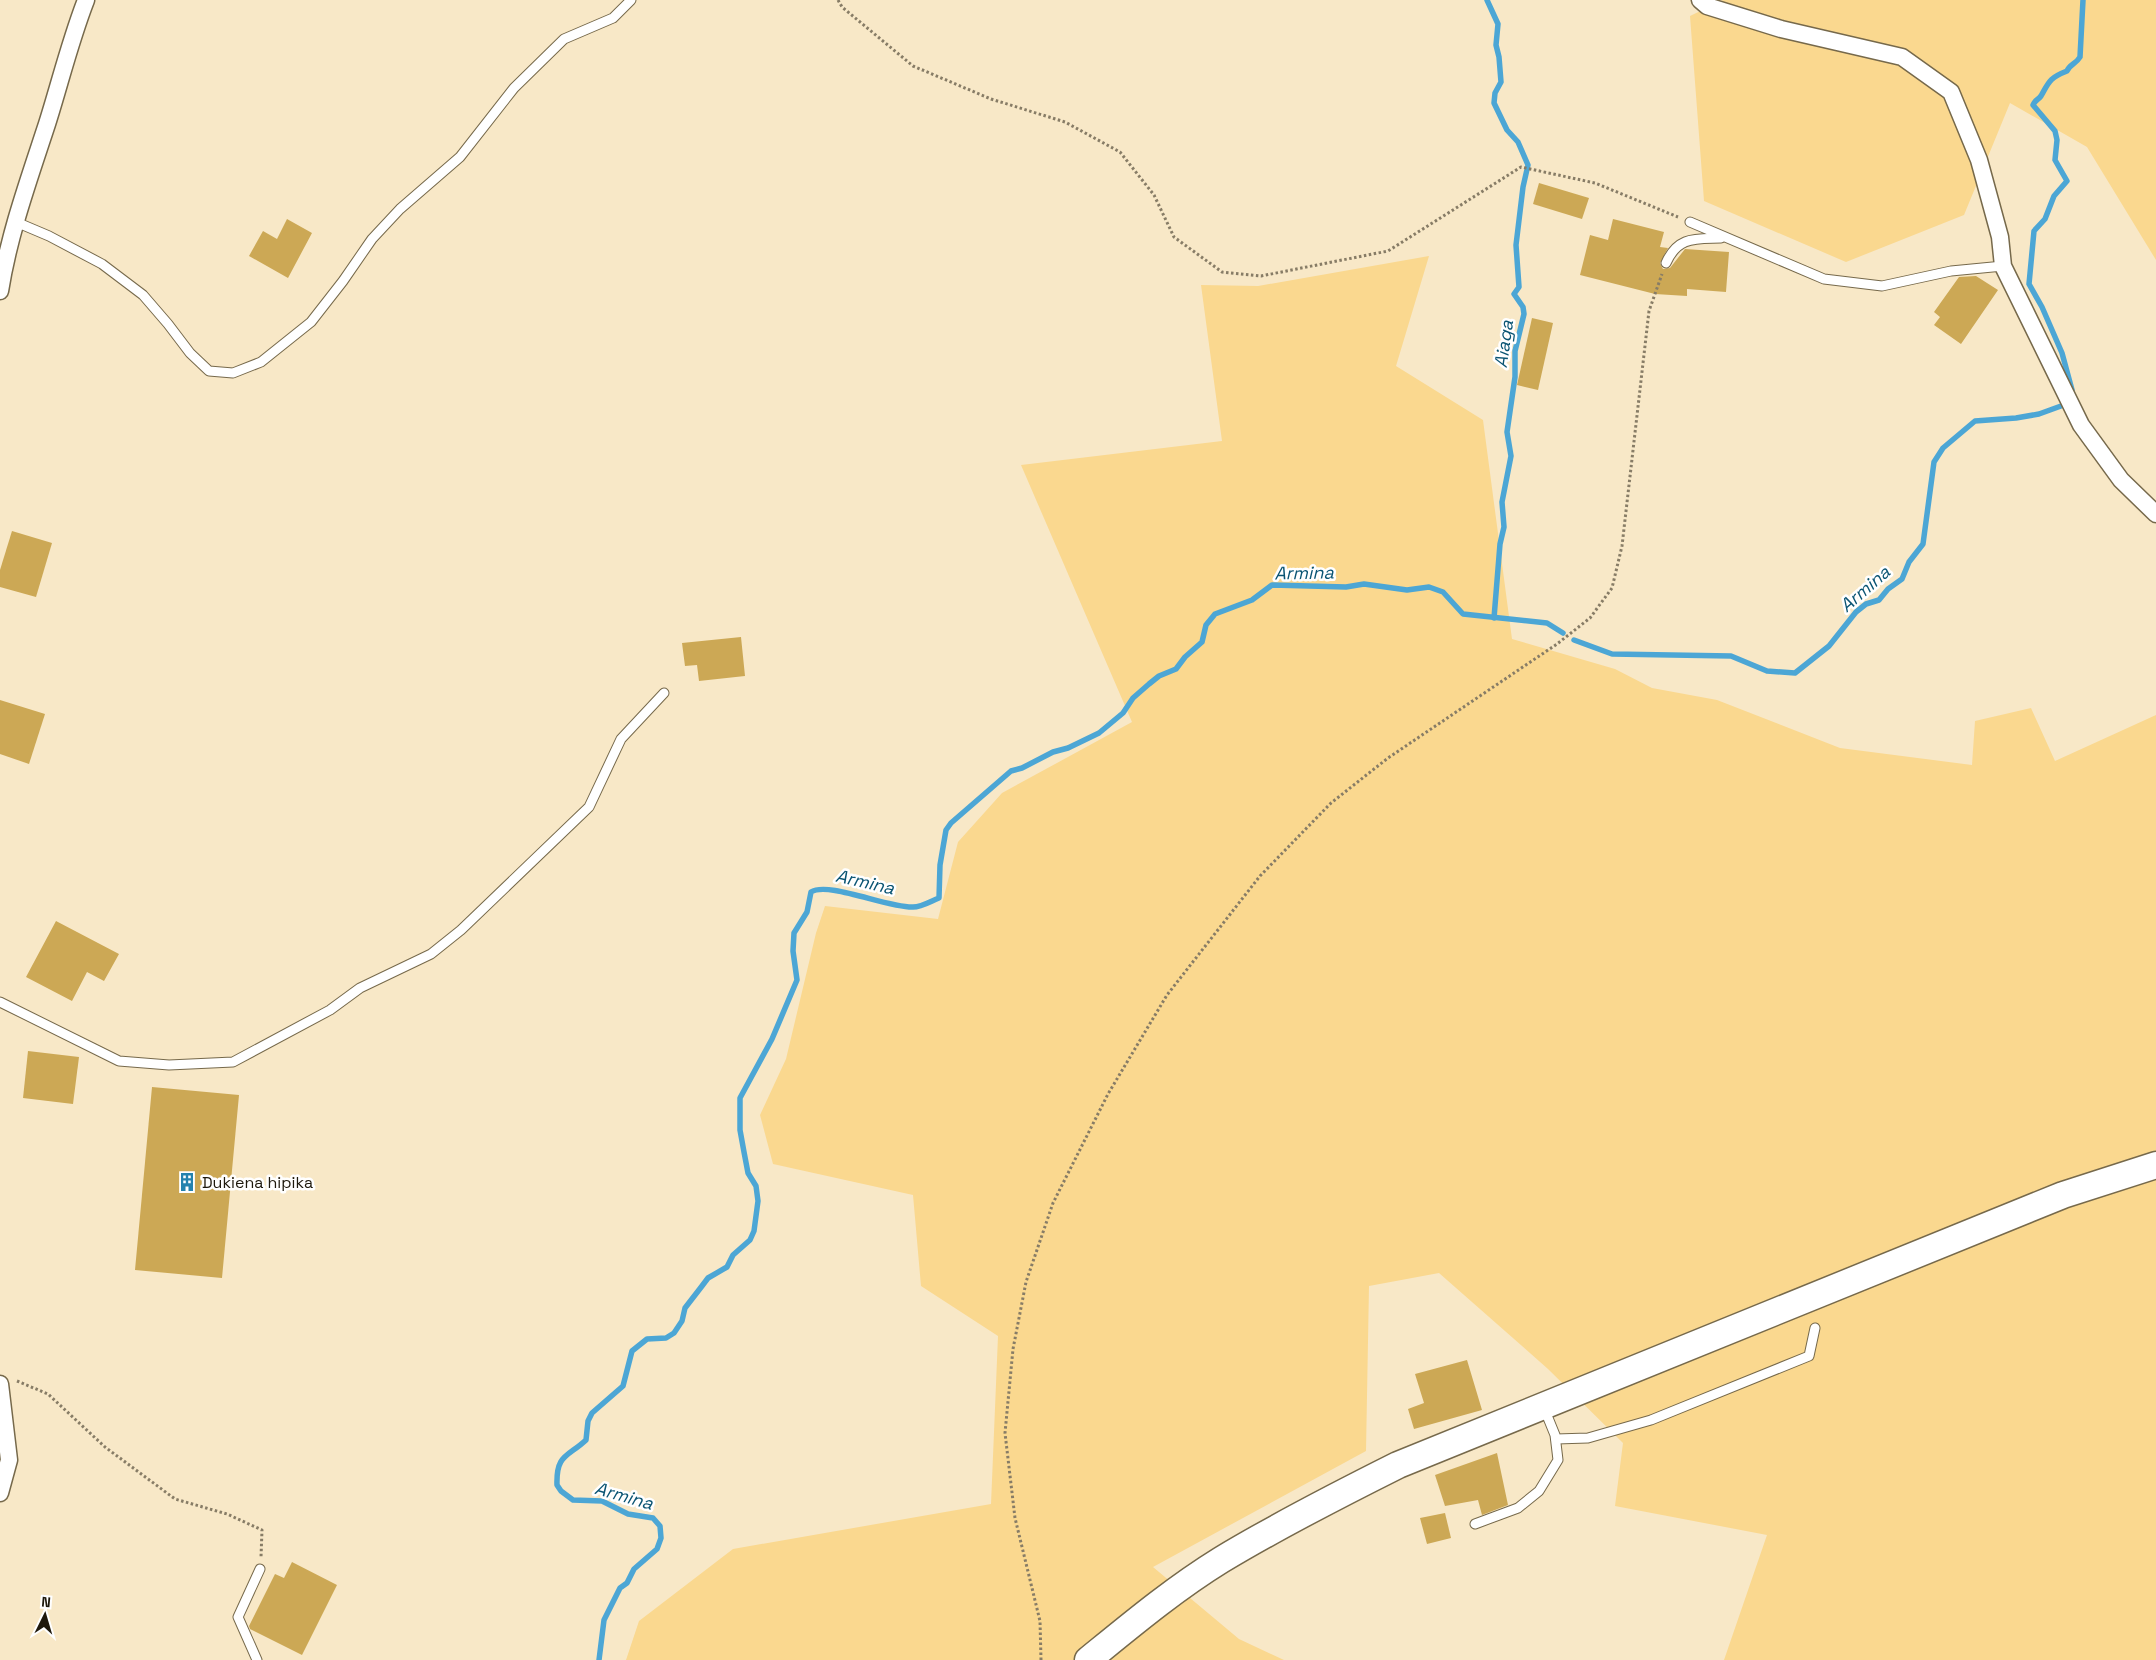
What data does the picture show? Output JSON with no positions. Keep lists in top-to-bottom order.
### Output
{
  "water": ["Aiaga", "Armina"],
  "places": {
    "building": ["Dukiena hipika"]
  },
  "north": "top"
}
